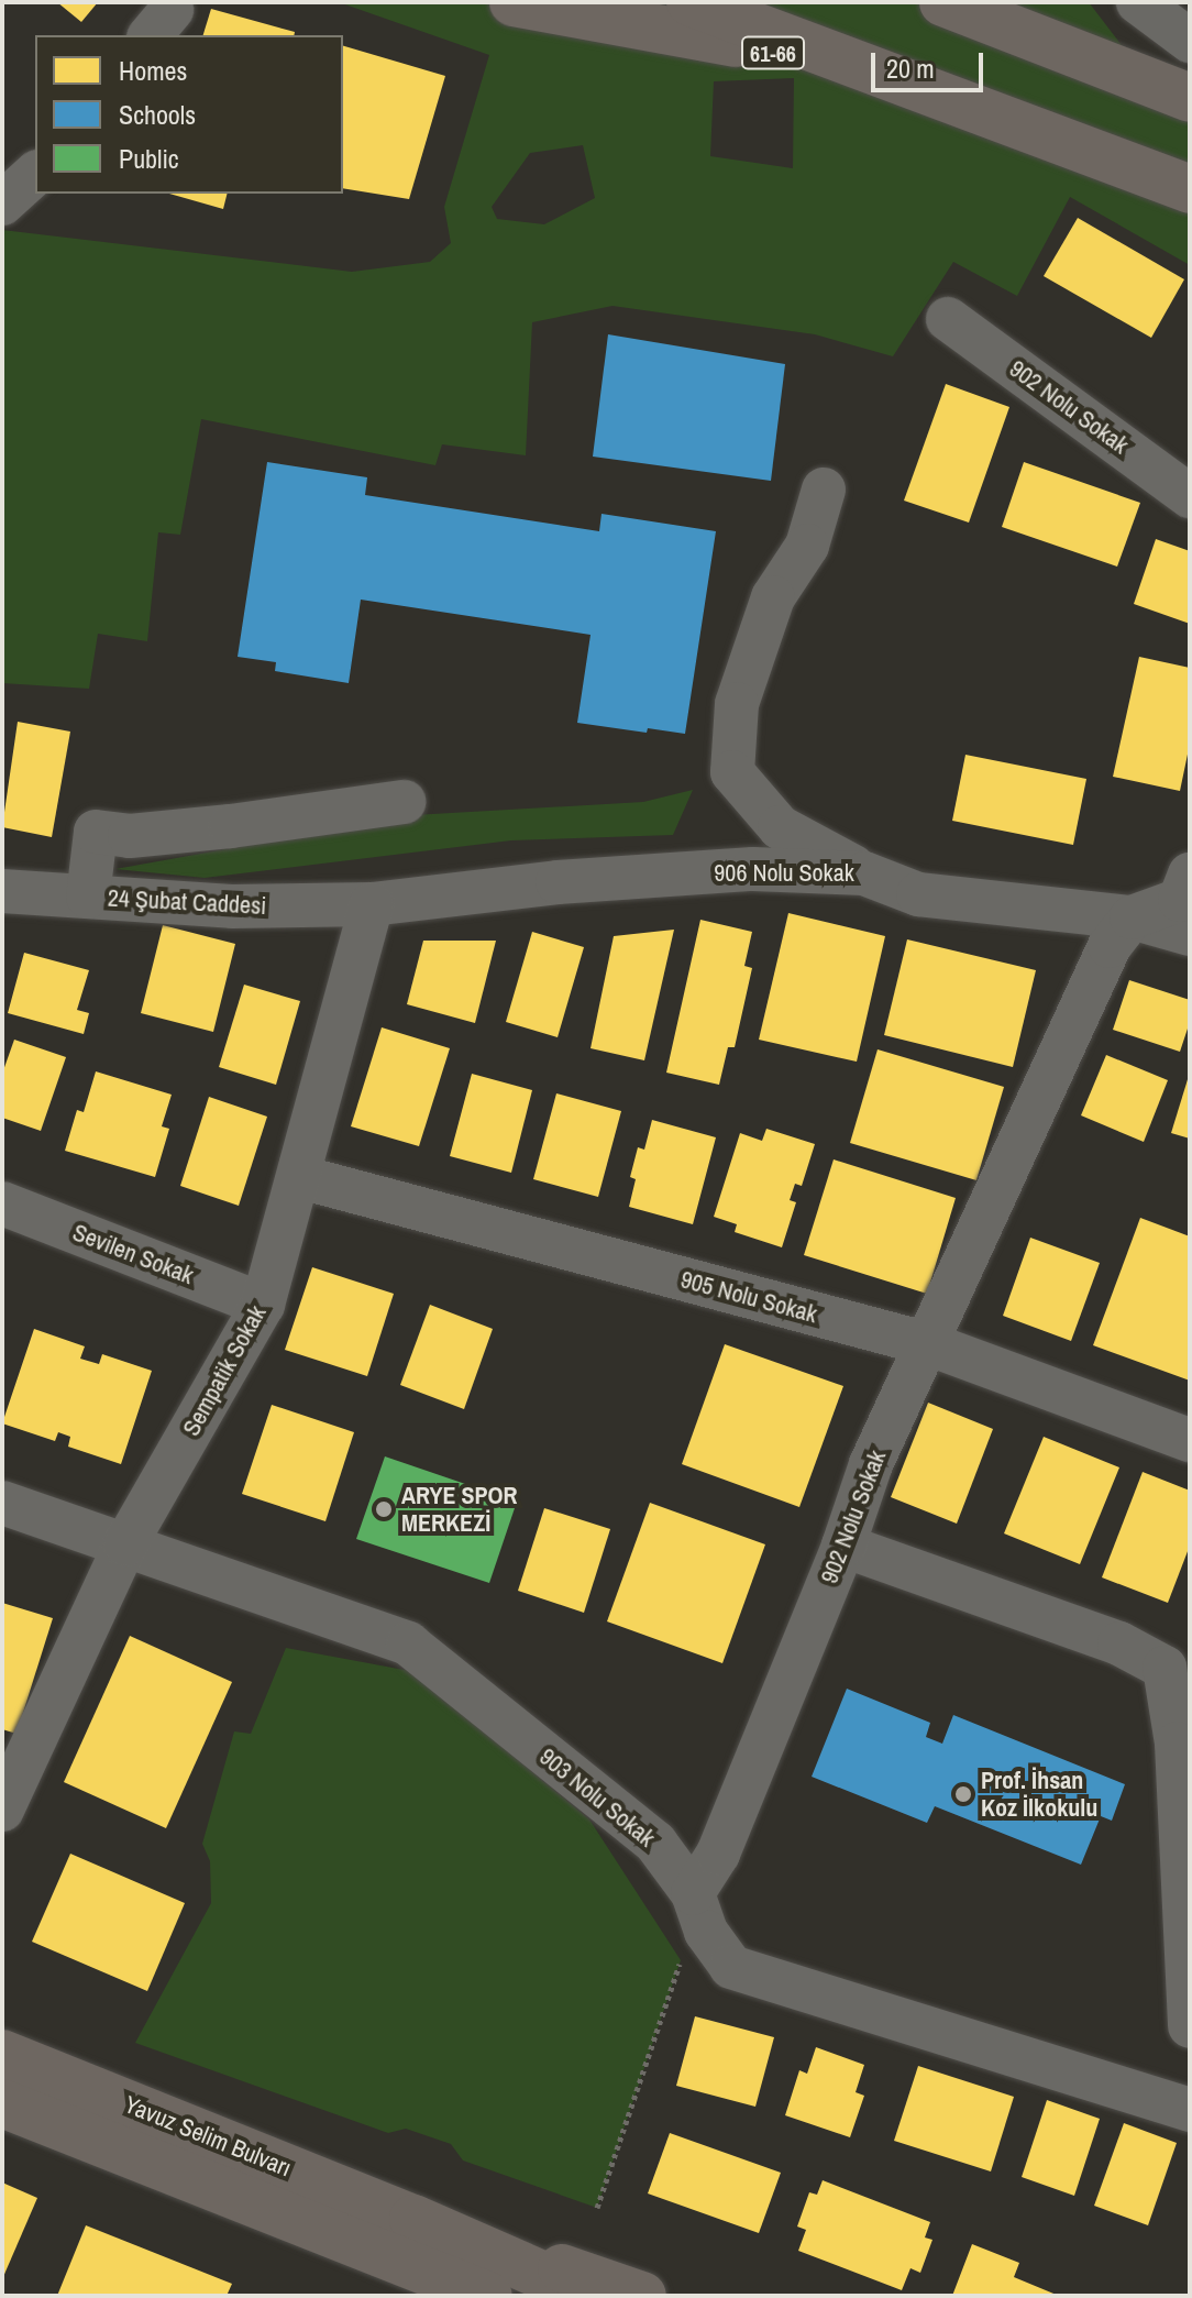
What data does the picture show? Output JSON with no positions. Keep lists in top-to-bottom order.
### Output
{
  "streets": {
    "main road": ["61-66", "Yavuz Selim Bulvarı"],
    "street": [
      "902 Nolu Sokak",
      "906 Nolu Sokak",
      "24 Şubat Caddesi",
      "Sevilen Sokak",
      "905 Nolu Sokak",
      "Sempatik Sokak",
      "903 Nolu Sokak"
    ]
  },
  "crossings": [
    ["902 Nolu Sokak", "906 Nolu Sokak"],
    ["902 Nolu Sokak", "905 Nolu Sokak"],
    ["902 Nolu Sokak", "903 Nolu Sokak"],
    ["906 Nolu Sokak", "24 Şubat Caddesi"],
    ["906 Nolu Sokak", "Sempatik Sokak"],
    ["24 Şubat Caddesi", "Sempatik Sokak"],
    ["Sevilen Sokak", "Sempatik Sokak"],
    ["905 Nolu Sokak", "Sempatik Sokak"],
    ["Sempatik Sokak", "903 Nolu Sokak"]
  ],
  "places": ["ARYE SPOR MERKEZİ", "Prof. İhsan Koz İlkokulu"],
  "legend": ["Homes", "Schools", "Public"],
  "scale_bar": "20 m"
}
